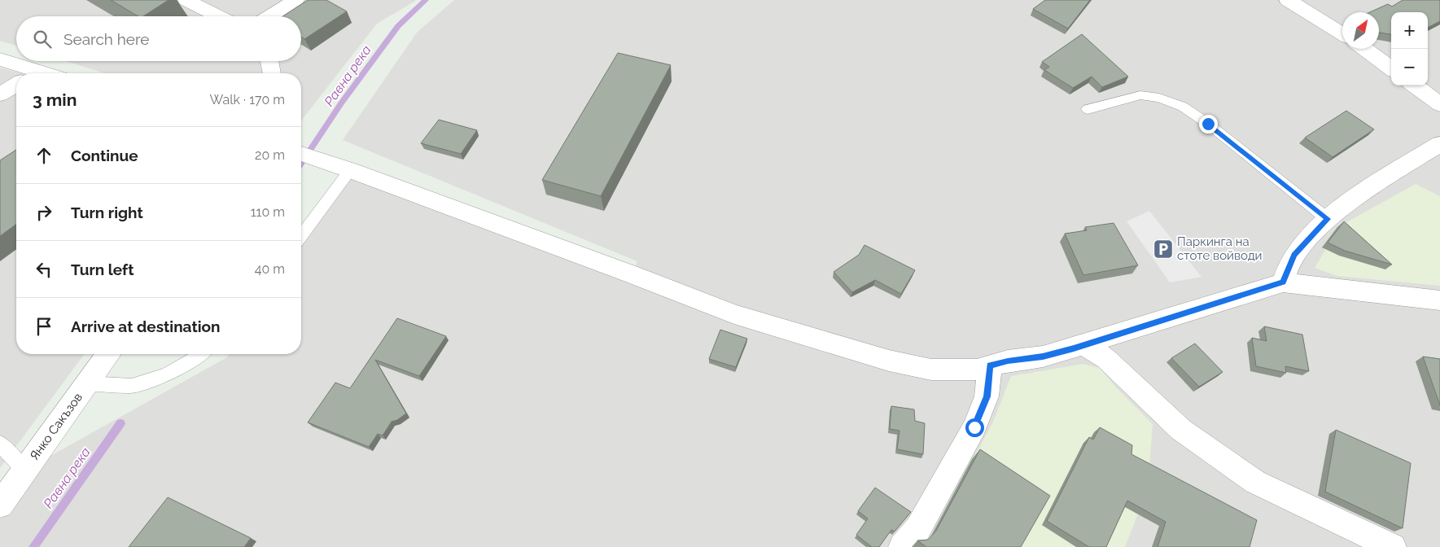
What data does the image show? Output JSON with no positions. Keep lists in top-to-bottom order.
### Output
{
  "streets": {
    "street": ["Янко Сакъзов"]
  },
  "water": ["Равна река"],
  "places": {
    "parking": ["Паркинга на стоте войводи"]
  },
  "north": "top right",
  "page": {
    "map_buttons": ["+", "−"],
    "search": "Search here",
    "heading": ["3 min", "Walk · 170 m"],
    "list": [
      ["Continue", "20 m"],
      ["Turn right", "110 m"],
      ["Turn left", "40 m"],
      "Arrive at destination"
    ]
  }
}
